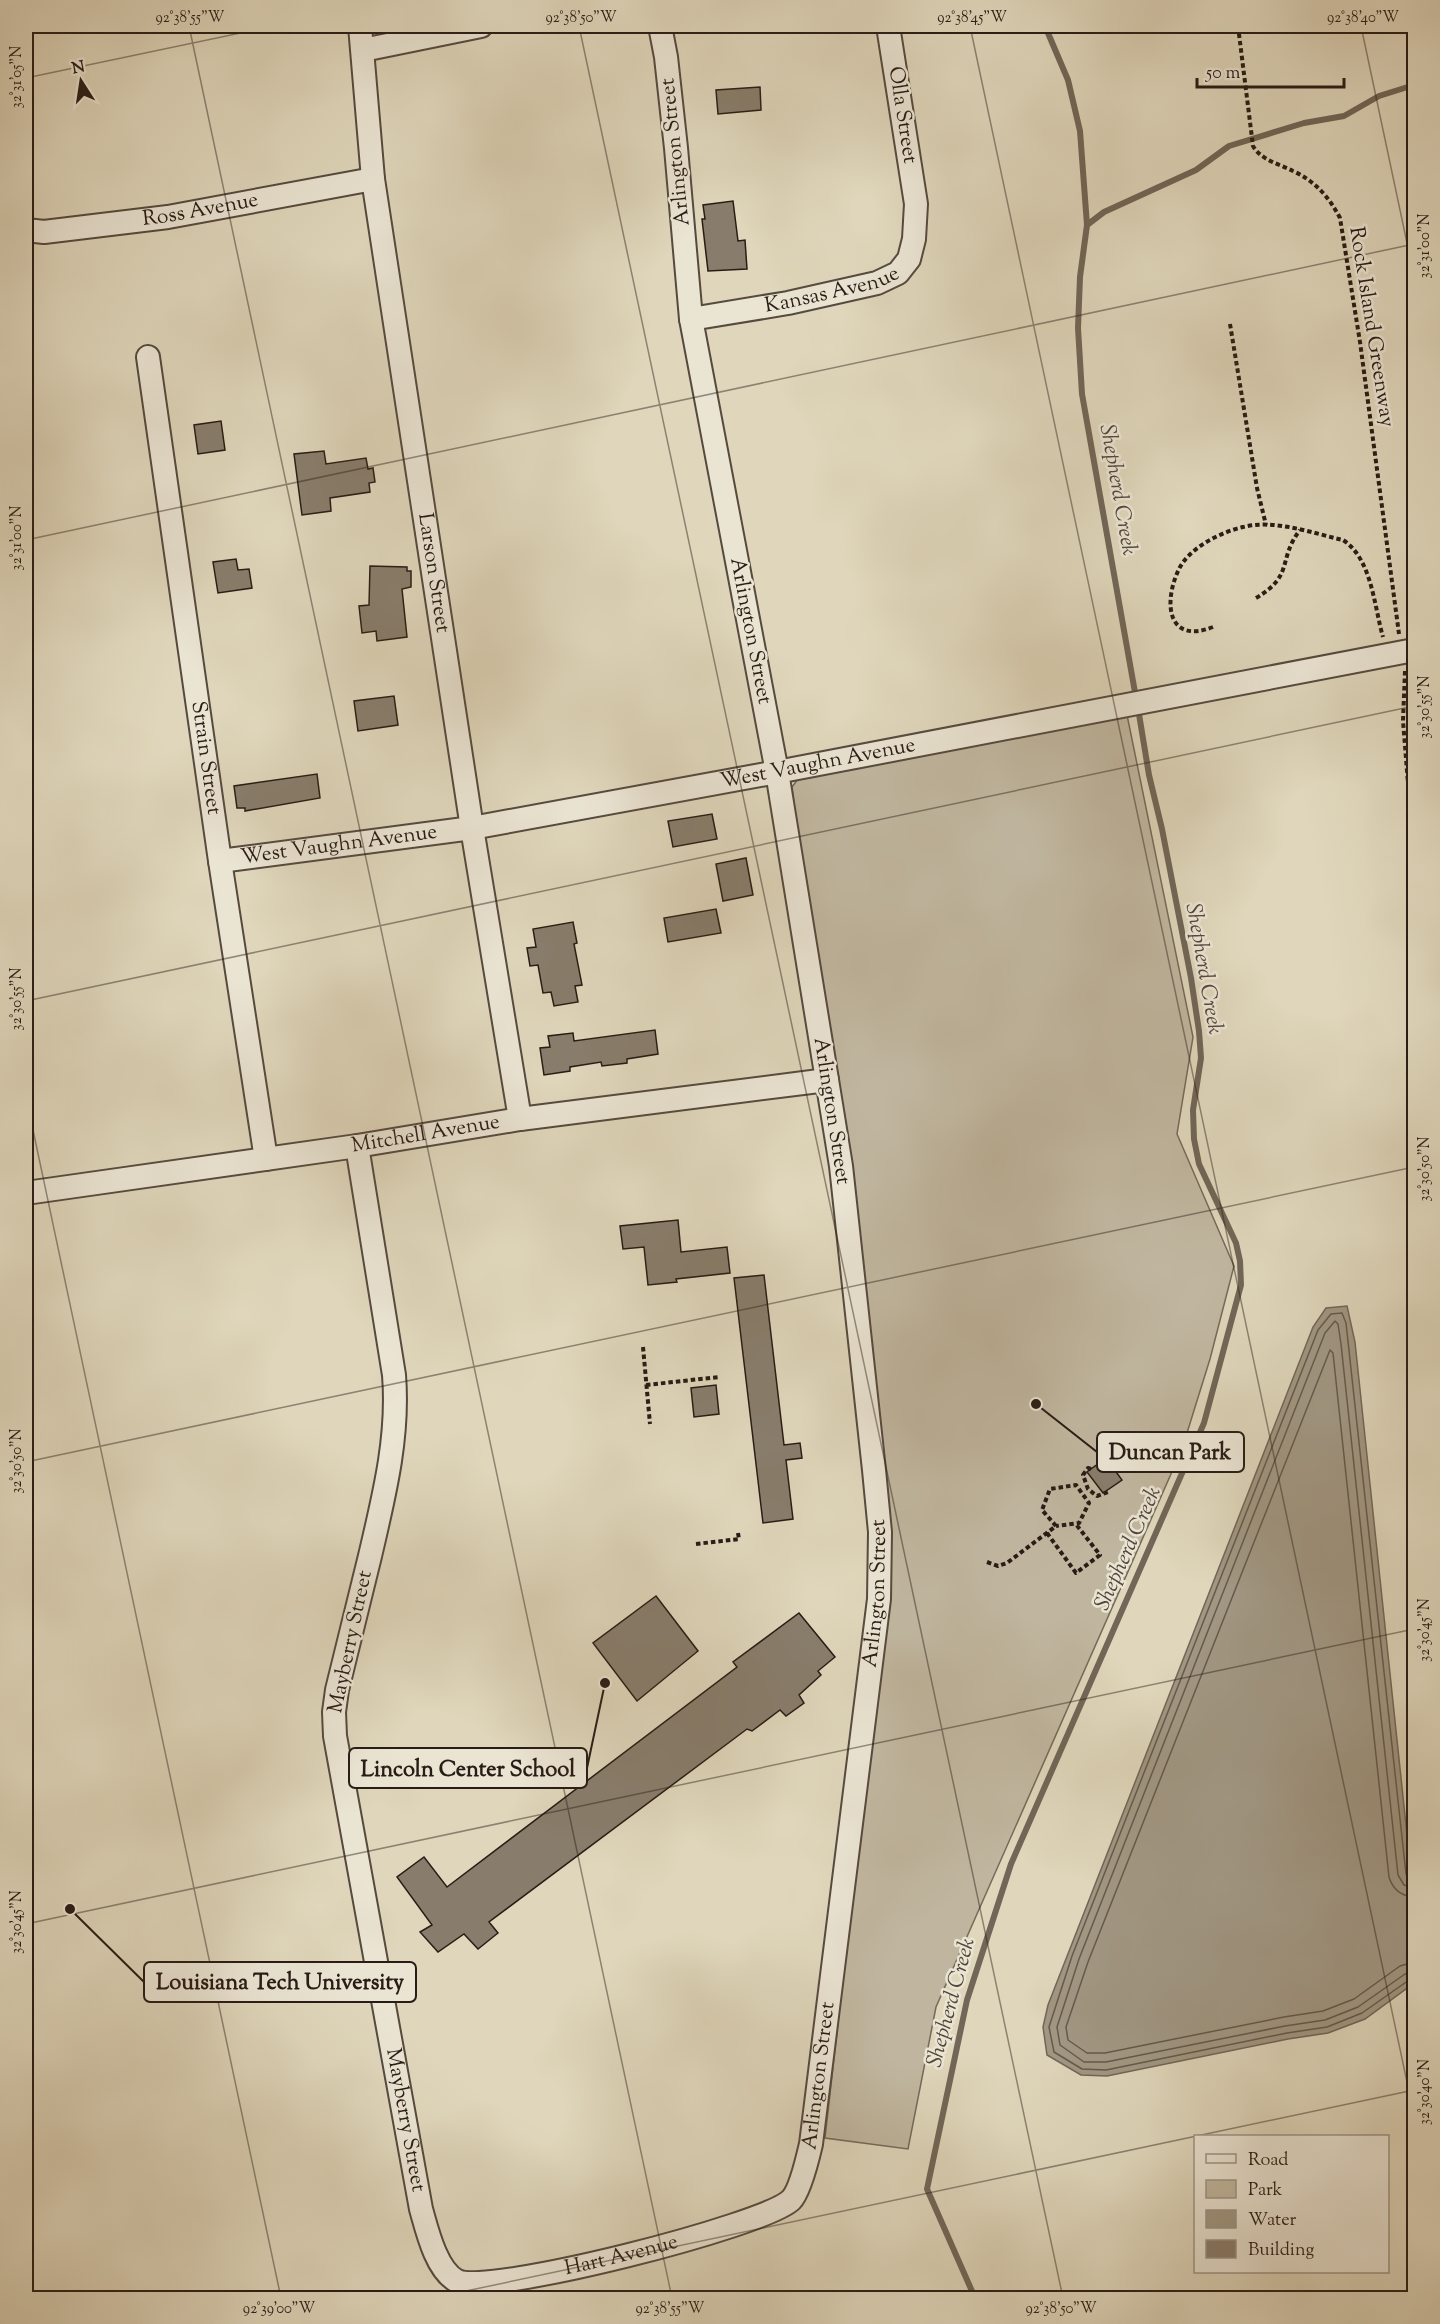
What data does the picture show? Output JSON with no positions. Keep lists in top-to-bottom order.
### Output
{
  "streets": {
    "street": [
      "Olla Street",
      "Arlington Street",
      "Ross Avenue",
      "Kansas Avenue",
      "Larson Street",
      "Strain Street",
      "West Vaughn Avenue",
      "Mitchell Avenue",
      "Mayberry Street",
      "Hart Avenue"
    ],
    "path": ["Rock Island Greenway"]
  },
  "crossings": [
    ["Olla Street", "Kansas Avenue"],
    ["Arlington Street", "Kansas Avenue"],
    ["Arlington Street", "West Vaughn Avenue"],
    ["Arlington Street", "Mitchell Avenue"],
    ["Arlington Street", "Hart Avenue"],
    ["Ross Avenue", "Larson Street"],
    ["Rock Island Greenway", "West Vaughn Avenue"],
    ["Larson Street", "West Vaughn Avenue"],
    ["Larson Street", "Mitchell Avenue"],
    ["Strain Street", "West Vaughn Avenue"],
    ["Strain Street", "Mitchell Avenue"],
    ["Mitchell Avenue", "Mayberry Street"],
    ["Mayberry Street", "Hart Avenue"]
  ],
  "water": ["Shepherd Creek"],
  "places": ["Duncan Park", "Lincoln Center School", "Louisiana Tech University"],
  "legend": [
    "Road",
    "Park",
    "Water",
    "Building"
  ],
  "scale_bar": "50 m",
  "north": "top",
  "coordinates": [
    "92°38'55\"W",
    "92°38'50\"W",
    "92°38'45\"W",
    "92°38'40\"W",
    "32°31'05\"N",
    "32°31'00\"N",
    "32°30'55\"N",
    "32°30'50\"N",
    "32°30'45\"N",
    "32°30'40\"N",
    "92°39'00\"W"
  ]
}
